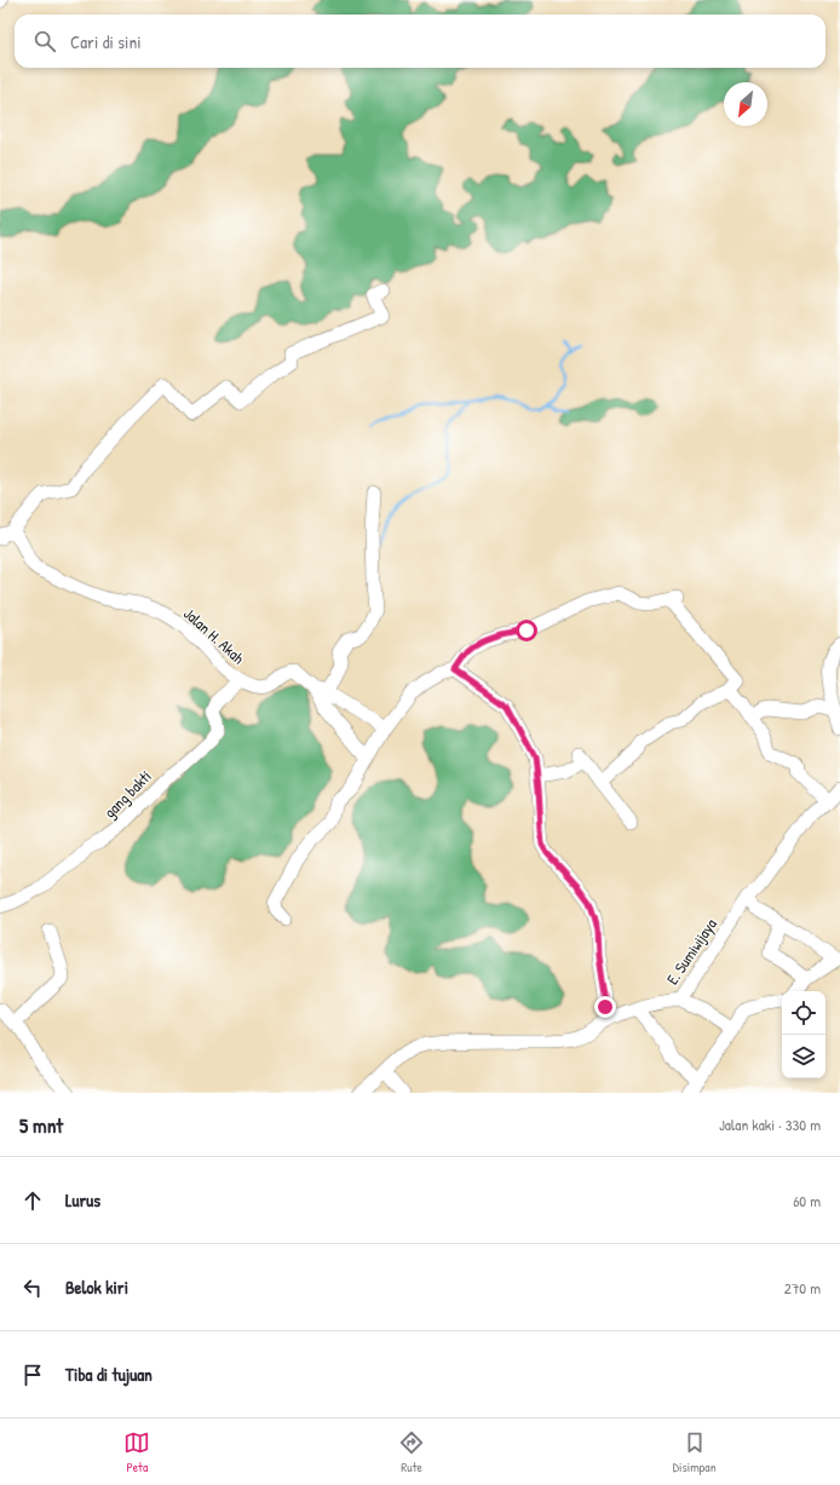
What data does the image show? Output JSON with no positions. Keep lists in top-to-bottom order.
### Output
{
  "streets": {
    "street": ["Jalan H. Akah", "gang bakti", "E. Sumiwijaya"]
  },
  "crossings": [
    ["Jalan H. Akah", "gang bakti"]
  ],
  "north": "bottom left",
  "page": {
    "search": "Cari di sini",
    "heading": ["5 mnt", "Jalan kaki · 330 m"],
    "list": [
      ["Lurus", "60 m"],
      ["Belok kiri", "270 m"],
      "Tiba di tujuan"
    ],
    "nav": ["Peta", "Rute", "Disimpan"]
  }
}
